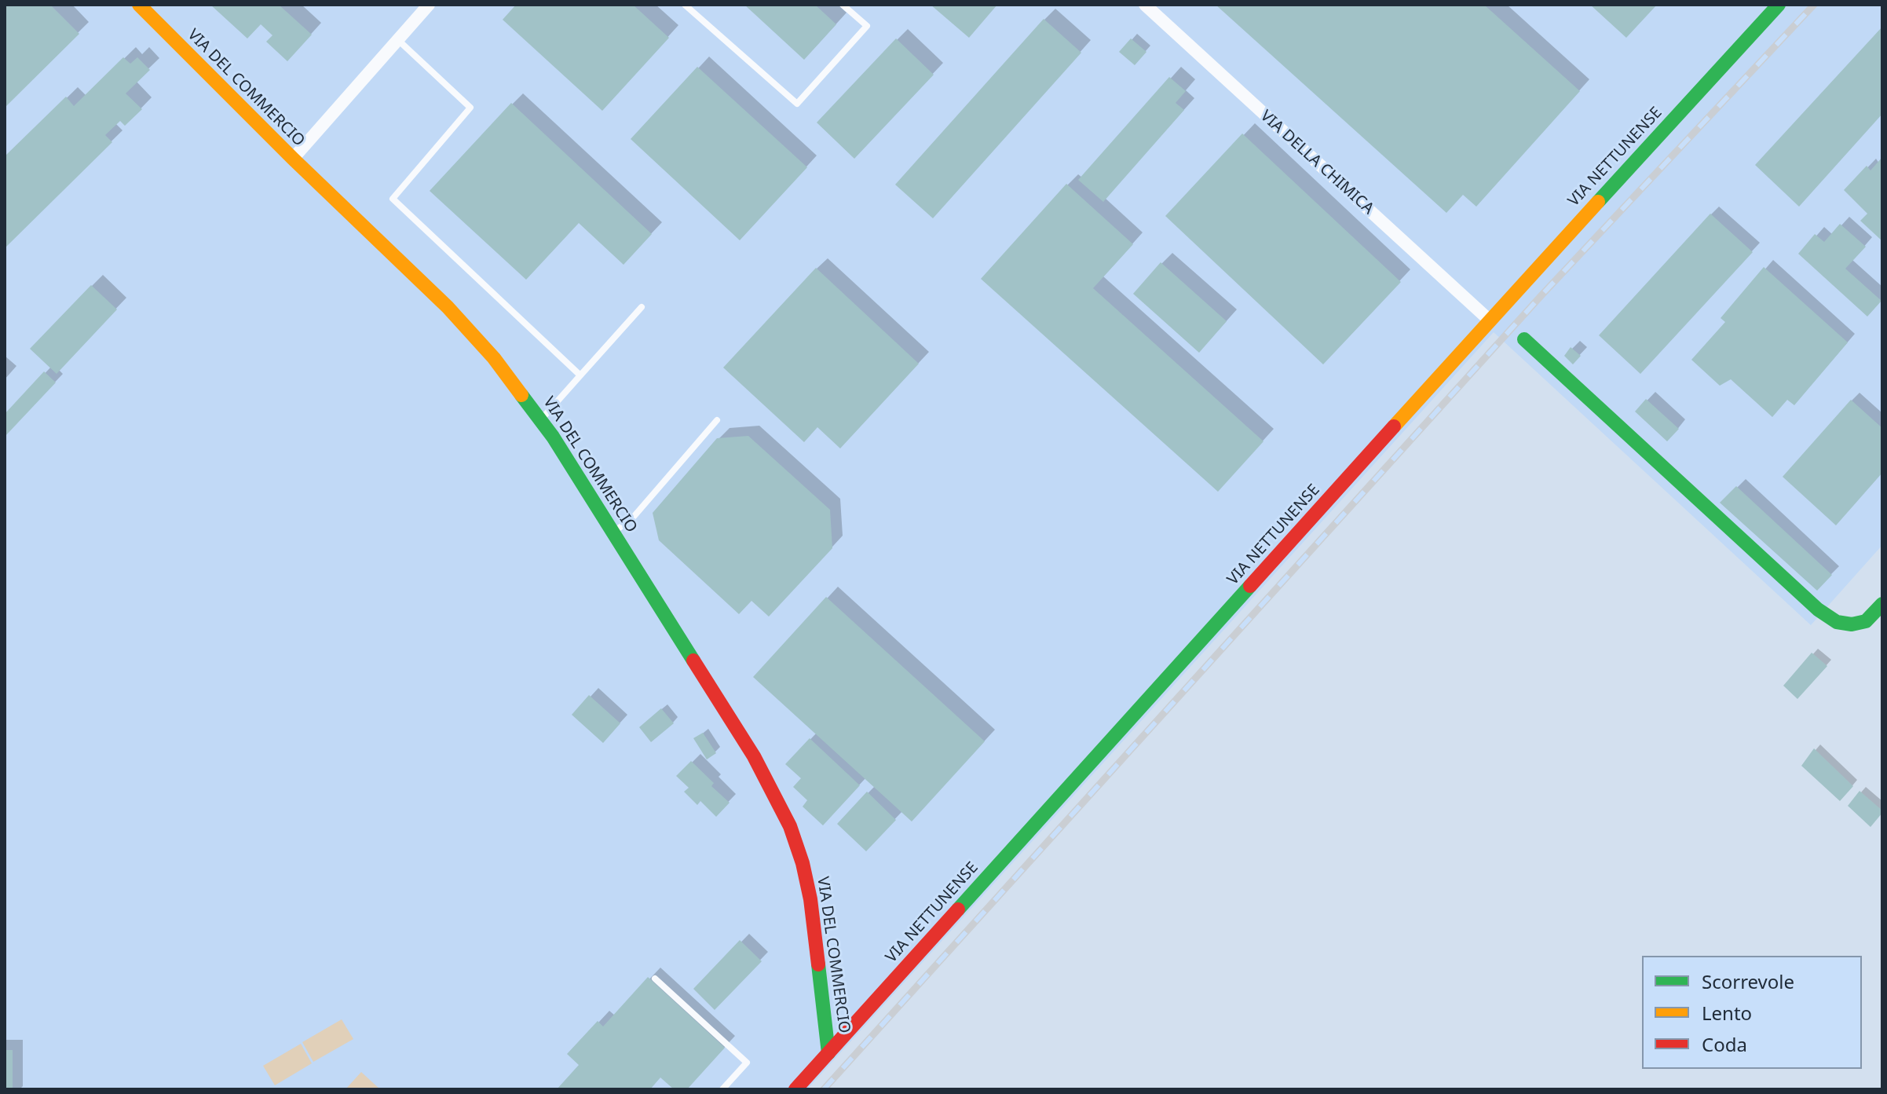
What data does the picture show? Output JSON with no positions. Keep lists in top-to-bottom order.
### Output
{
  "streets": {
    "street": ["VIA DEL COMMERCIO", "VIA NETTUNENSE", "VIA DELLA CHIMICA"]
  },
  "crossings": [
    ["VIA DEL COMMERCIO", "VIA NETTUNENSE"],
    ["VIA NETTUNENSE", "VIA DELLA CHIMICA"]
  ],
  "legend": ["Scorrevole", "Lento", "Coda"]
}
